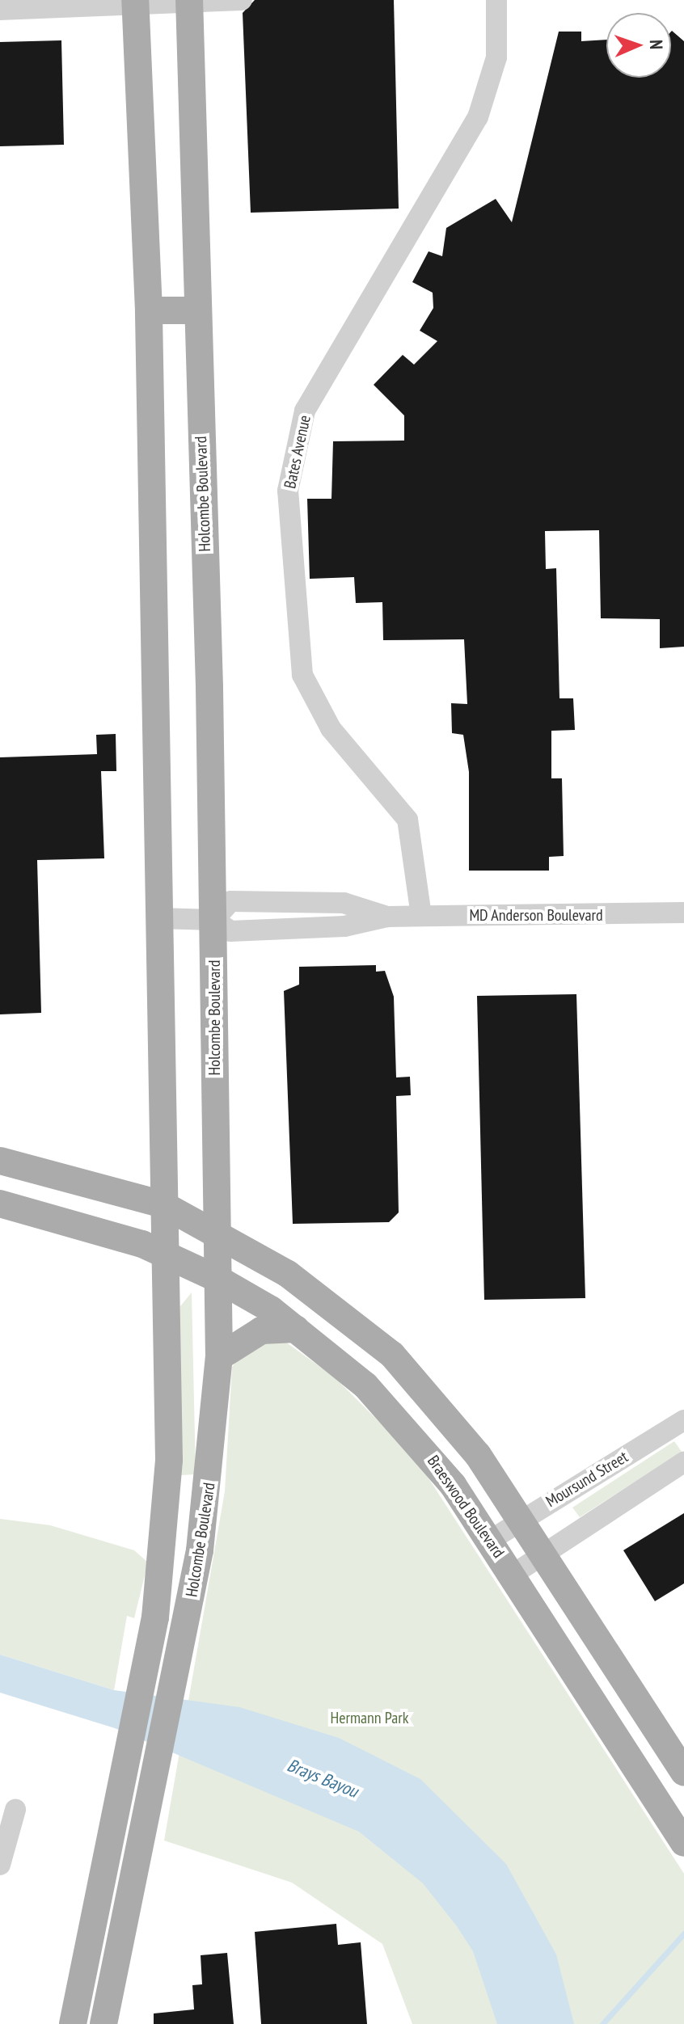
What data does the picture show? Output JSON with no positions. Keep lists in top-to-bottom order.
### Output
{
  "streets": {
    "main road": ["Holcombe Boulevard", "Braeswood Boulevard"],
    "street": ["Bates Avenue", "MD Anderson Boulevard", "Moursund Street"]
  },
  "crossings": [
    ["Bates Avenue", "MD Anderson Boulevard"],
    ["Holcombe Boulevard", "MD Anderson Boulevard"],
    ["Holcombe Boulevard", "Braeswood Boulevard"],
    ["Moursund Street", "Braeswood Boulevard"]
  ],
  "water": ["Brays Bayou"],
  "parks": ["Hermann Park"],
  "north": "right"
}
